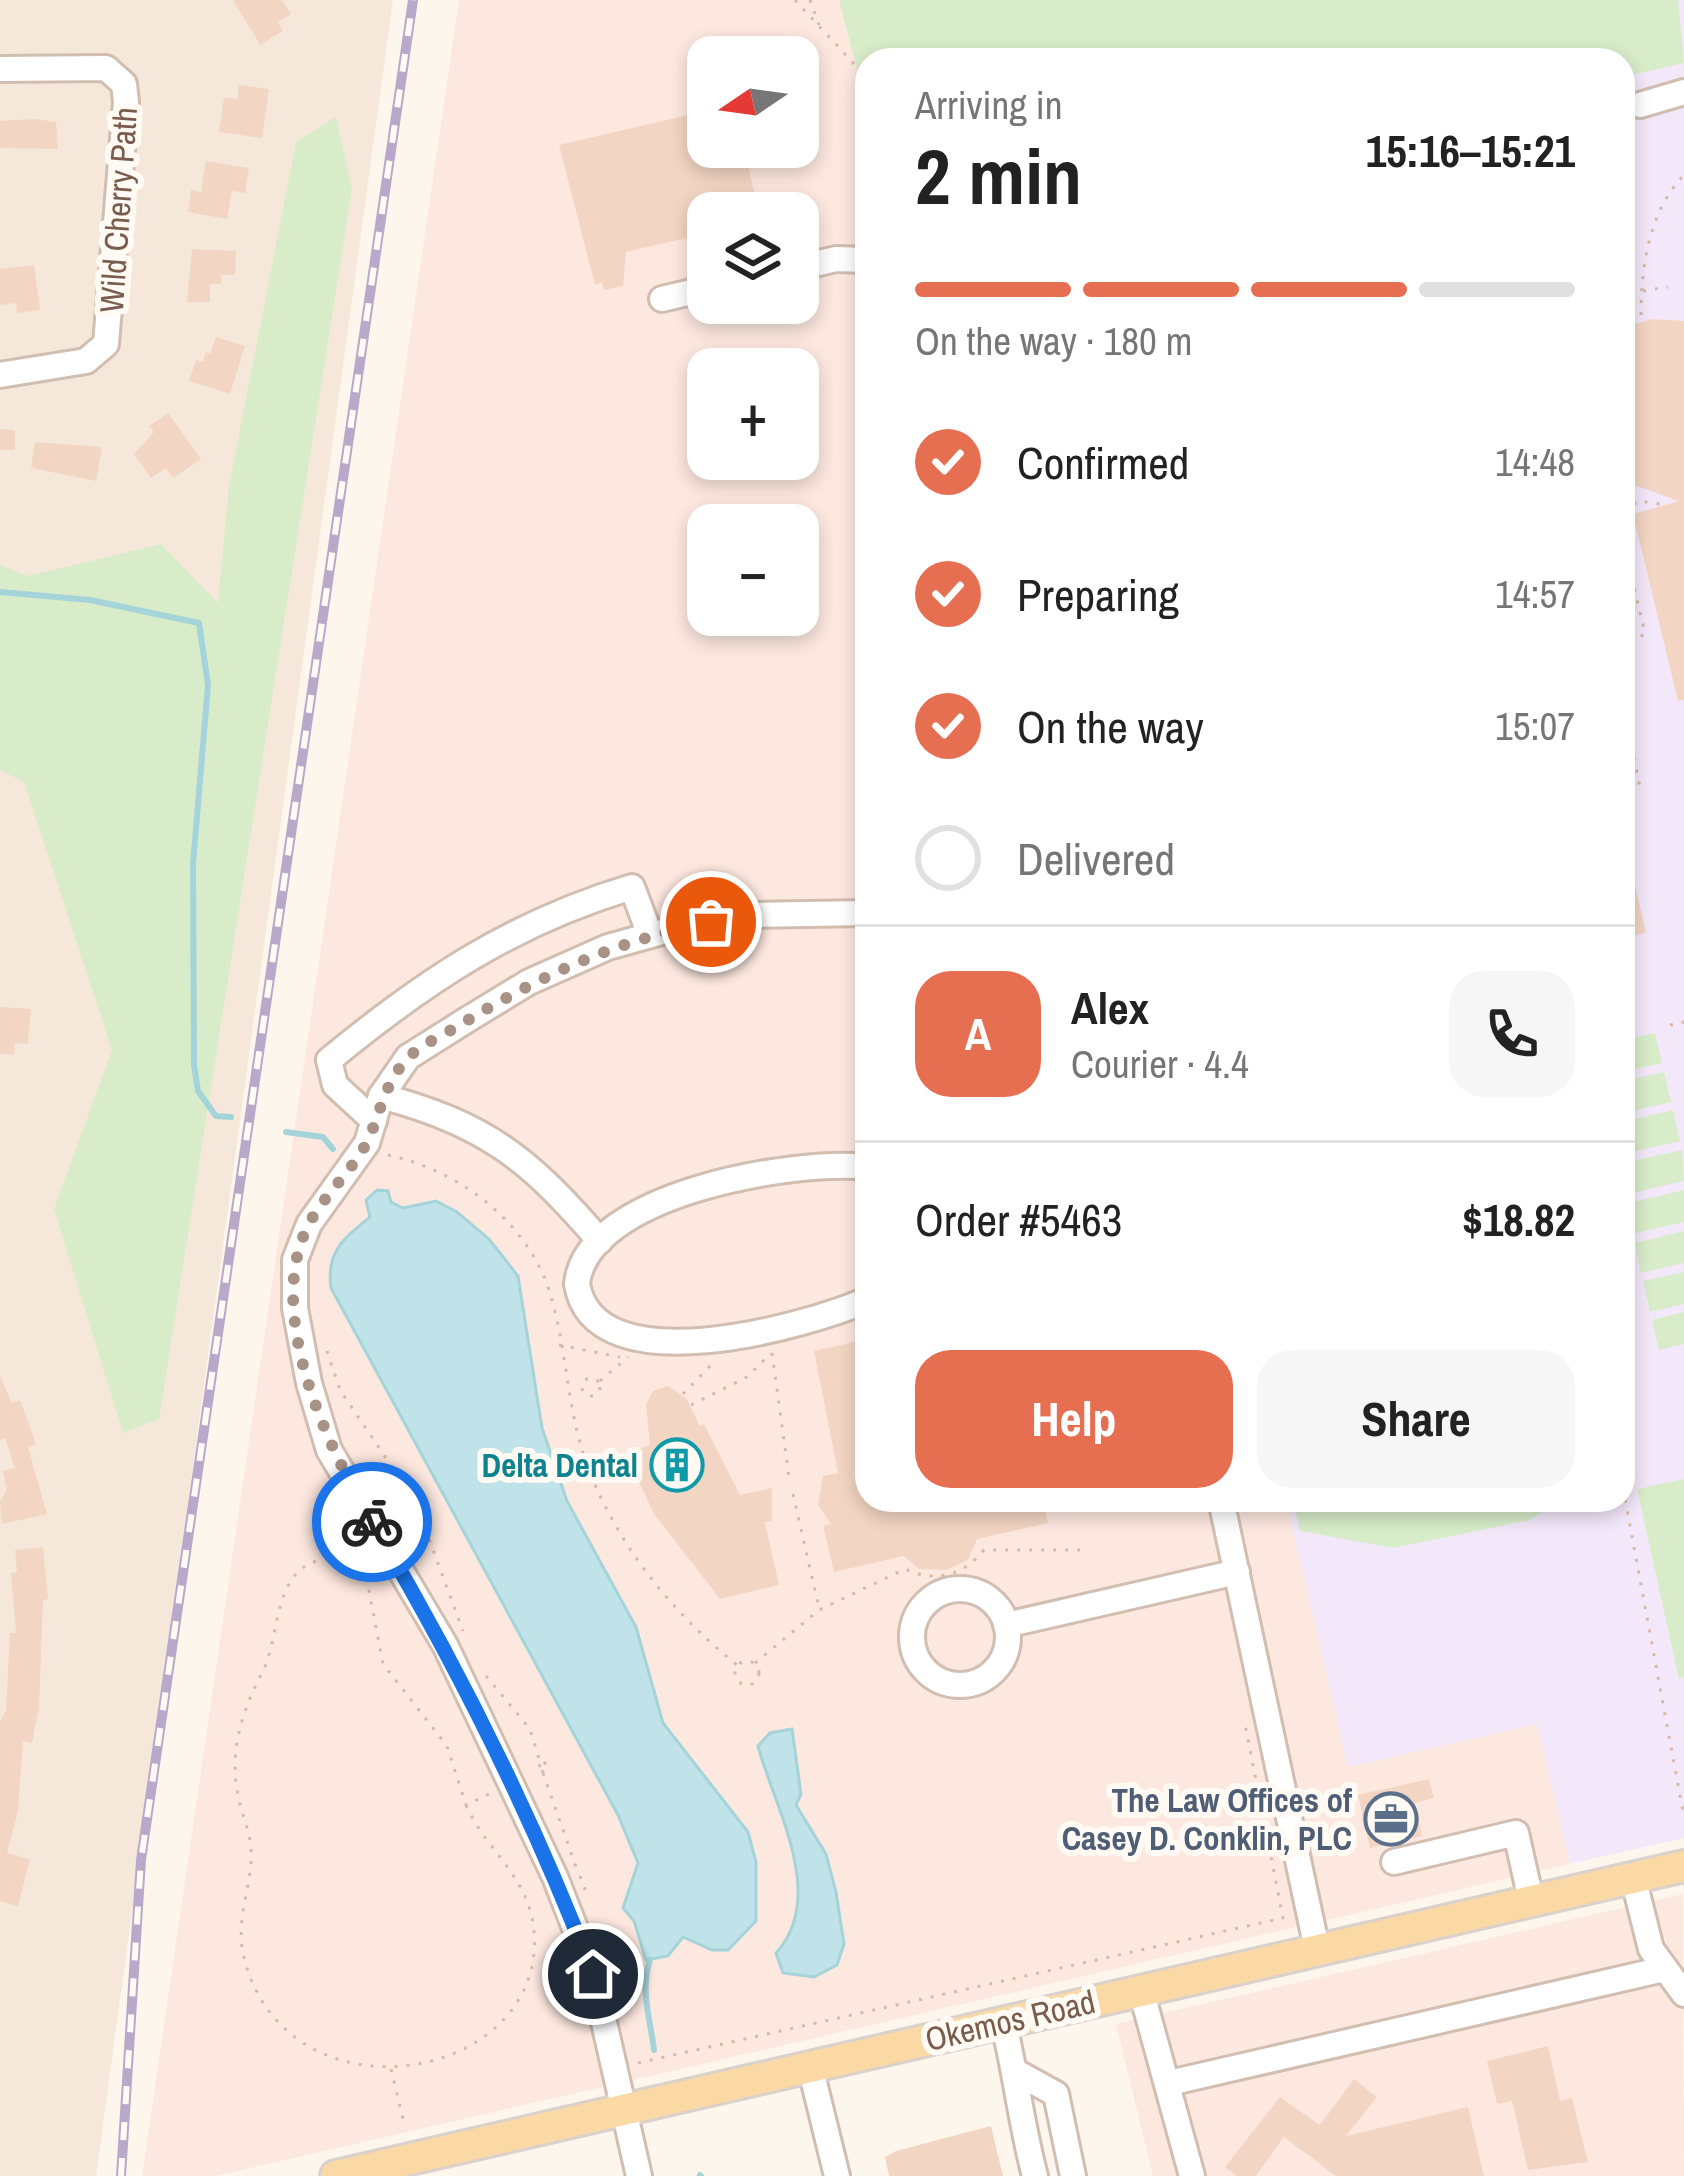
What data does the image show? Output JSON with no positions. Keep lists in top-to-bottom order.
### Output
{
  "streets": {
    "main road": ["Okemos Road"],
    "street": ["Wild Cherry Path"]
  },
  "places": {
    "building": ["Delta Dental"],
    "office": ["The Law Offices of Casey D. Conklin, PLC"]
  },
  "north": "left",
  "page": {
    "map_buttons": ["+", "−"],
    "heading": ["2 min", "Arriving in", "15:16–15:21"],
    "panel": [
      "Alex",
      "Courier · 4.4",
      "Order #5463",
      "$18.82"
    ],
    "bar": "On the way · 180 m",
    "list": [
      ["Confirmed", "14:48"],
      ["Preparing", "14:57"],
      ["On the way", "15:07"],
      "Delivered"
    ],
    "round": "A",
    "buttons": ["Help", "Share"]
  }
}
